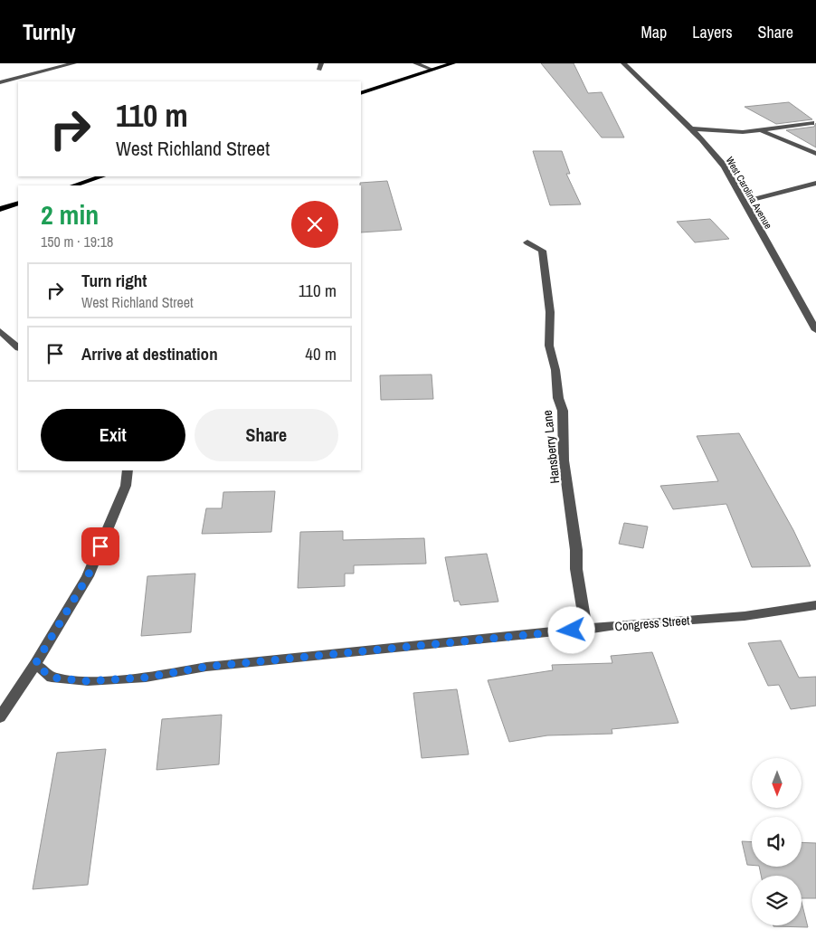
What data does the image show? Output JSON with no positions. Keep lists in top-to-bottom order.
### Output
{
  "streets": {
    "street": ["West Carolina Avenue", "Hansberry Lane", "Congress Street"]
  },
  "crossings": [
    ["Hansberry Lane", "Congress Street"]
  ],
  "north": "bottom",
  "page": {
    "header": "Turnly",
    "nav": ["Map", "Layers", "Share"],
    "turn": ["110 m", "West Richland Street"],
    "heading": ["2 min", "150 m · 19:18"],
    "list": [
      {
        "name": "Turn right",
        "note": "West Richland Street",
        "value": "110 m"
      },
      {
        "name": "Arrive at destination",
        "value": "40 m"
      }
    ],
    "buttons": ["Exit", "Share"]
  }
}
